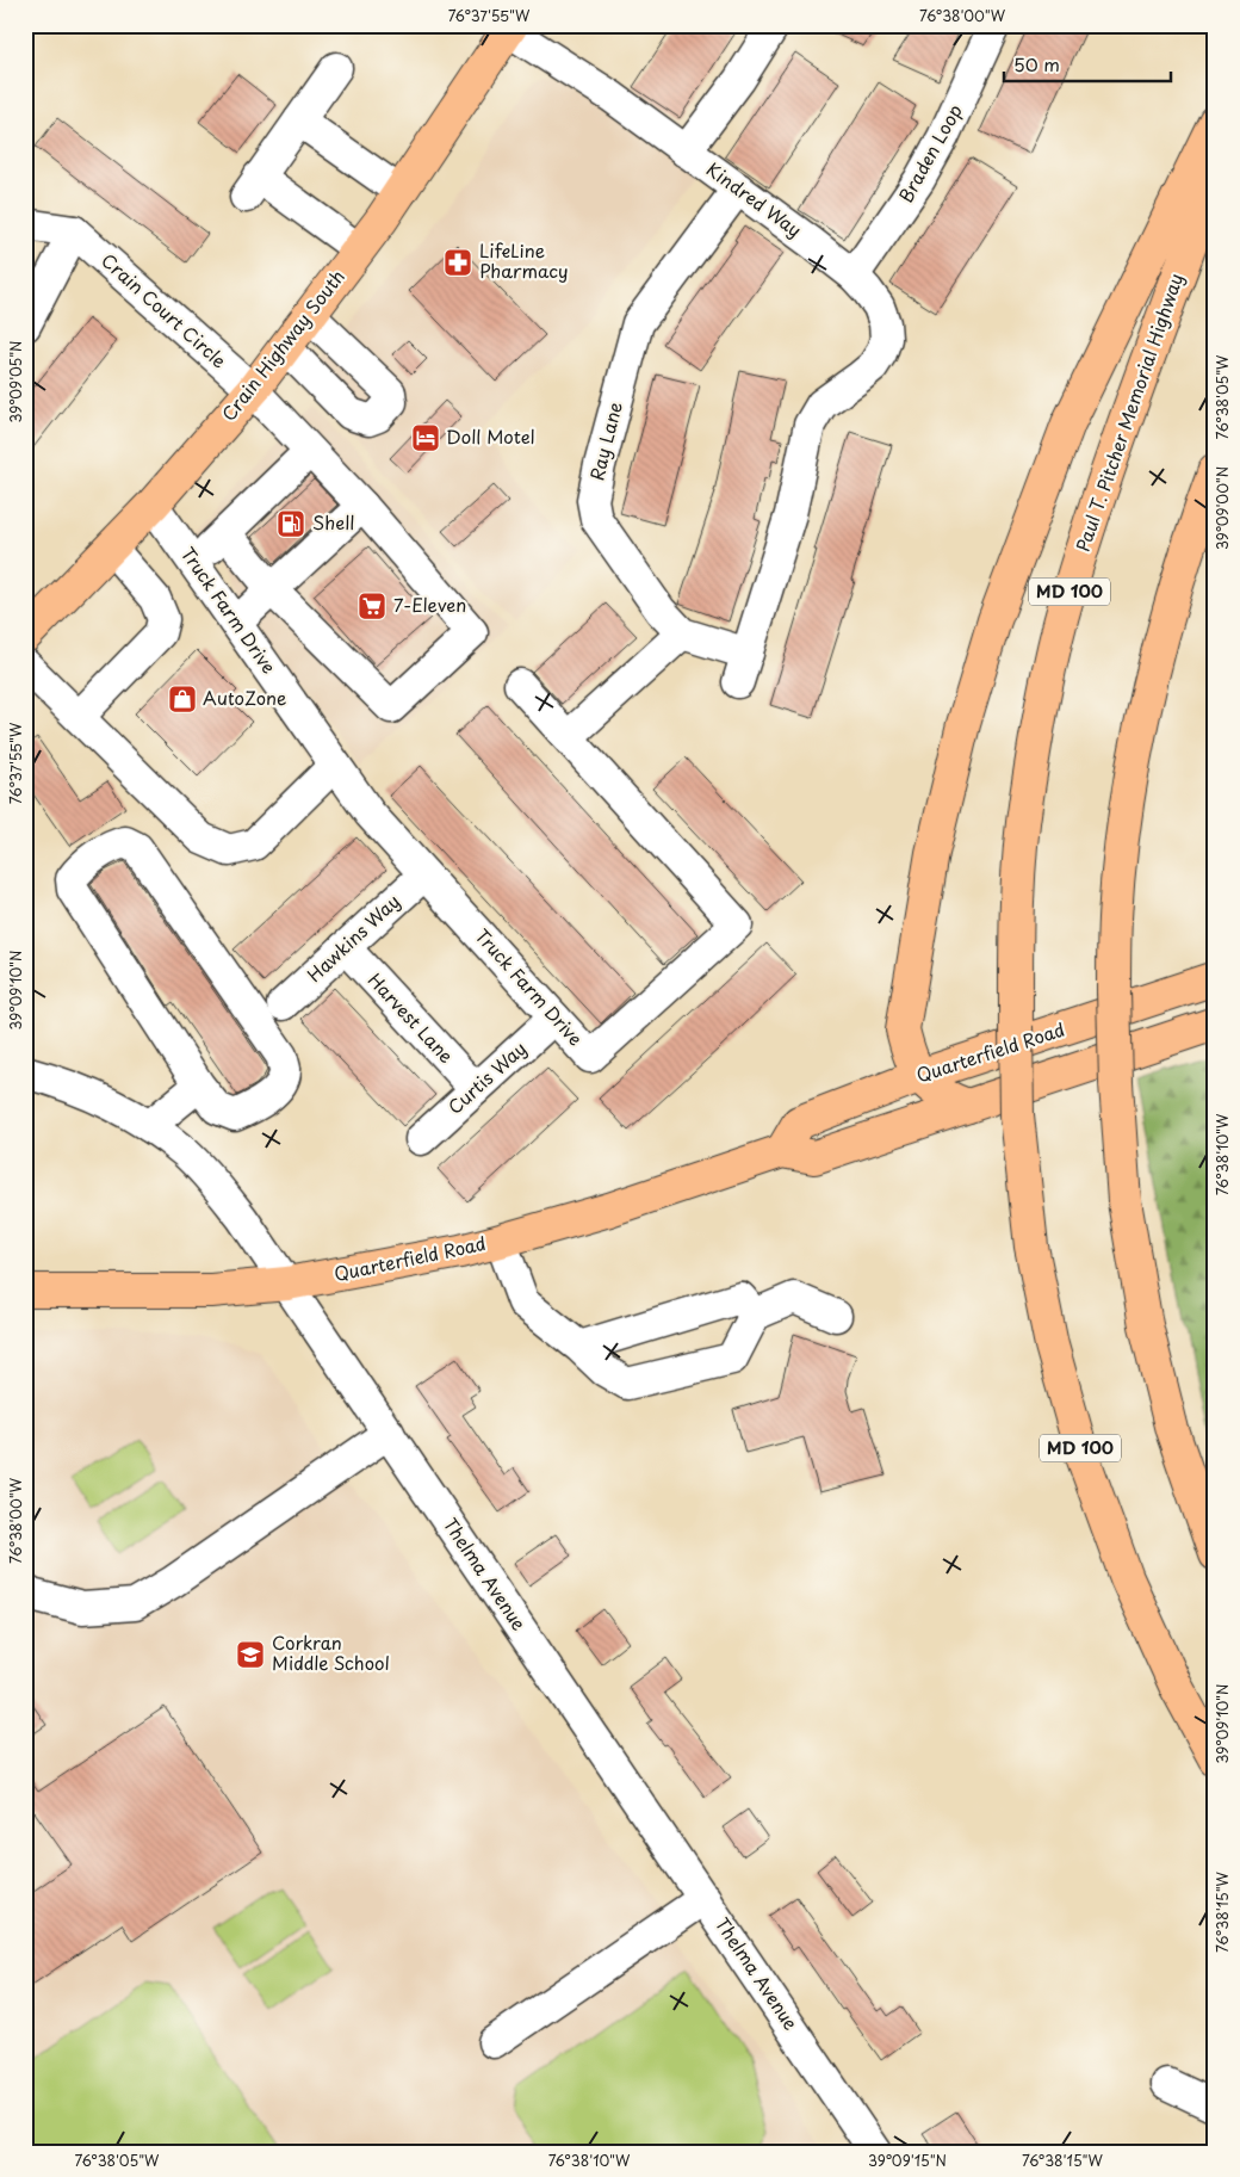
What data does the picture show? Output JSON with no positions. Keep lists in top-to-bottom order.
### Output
{
  "streets": {
    "main road": [
      "Crain Highway South",
      "Paul T. Pitcher Memorial Highway",
      "MD 100",
      "Quarterfield Road"
    ],
    "street": [
      "Braden Loop",
      "Kindred Way",
      "Crain Court Circle",
      "Ray Lane",
      "Truck Farm Drive",
      "Hawkins Way",
      "Harvest Lane",
      "Curtis Way",
      "Thelma Avenue"
    ]
  },
  "crossings": [
    ["Braden Loop", "Kindred Way"],
    ["Kindred Way", "Crain Highway South"],
    ["Kindred Way", "Ray Lane"],
    ["Crain Court Circle", "Crain Highway South"],
    ["Crain Highway South", "Truck Farm Drive"],
    ["Truck Farm Drive", "Hawkins Way"],
    ["Truck Farm Drive", "Curtis Way"],
    ["Hawkins Way", "Harvest Lane"],
    ["Harvest Lane", "Curtis Way"],
    ["Quarterfield Road", "Thelma Avenue"]
  ],
  "places": {
    "pharmacy": ["LifeLine Pharmacy"],
    "hotel": ["Doll Motel"],
    "fuel station": ["Shell"],
    "supermarket": ["7-Eleven"],
    "shop": ["AutoZone"],
    "school or university": ["Corkran Middle School"]
  },
  "scale_bar": "50 m",
  "coordinates": [
    "76°37'55\"W",
    "76°38'00\"W",
    "39°09'05\"N",
    "76°38'05\"W",
    "39°09'00\"N",
    "39°09'10\"N",
    "76°38'10\"W",
    "76°38'15\"W",
    "39°09'15\"N"
  ]
}
